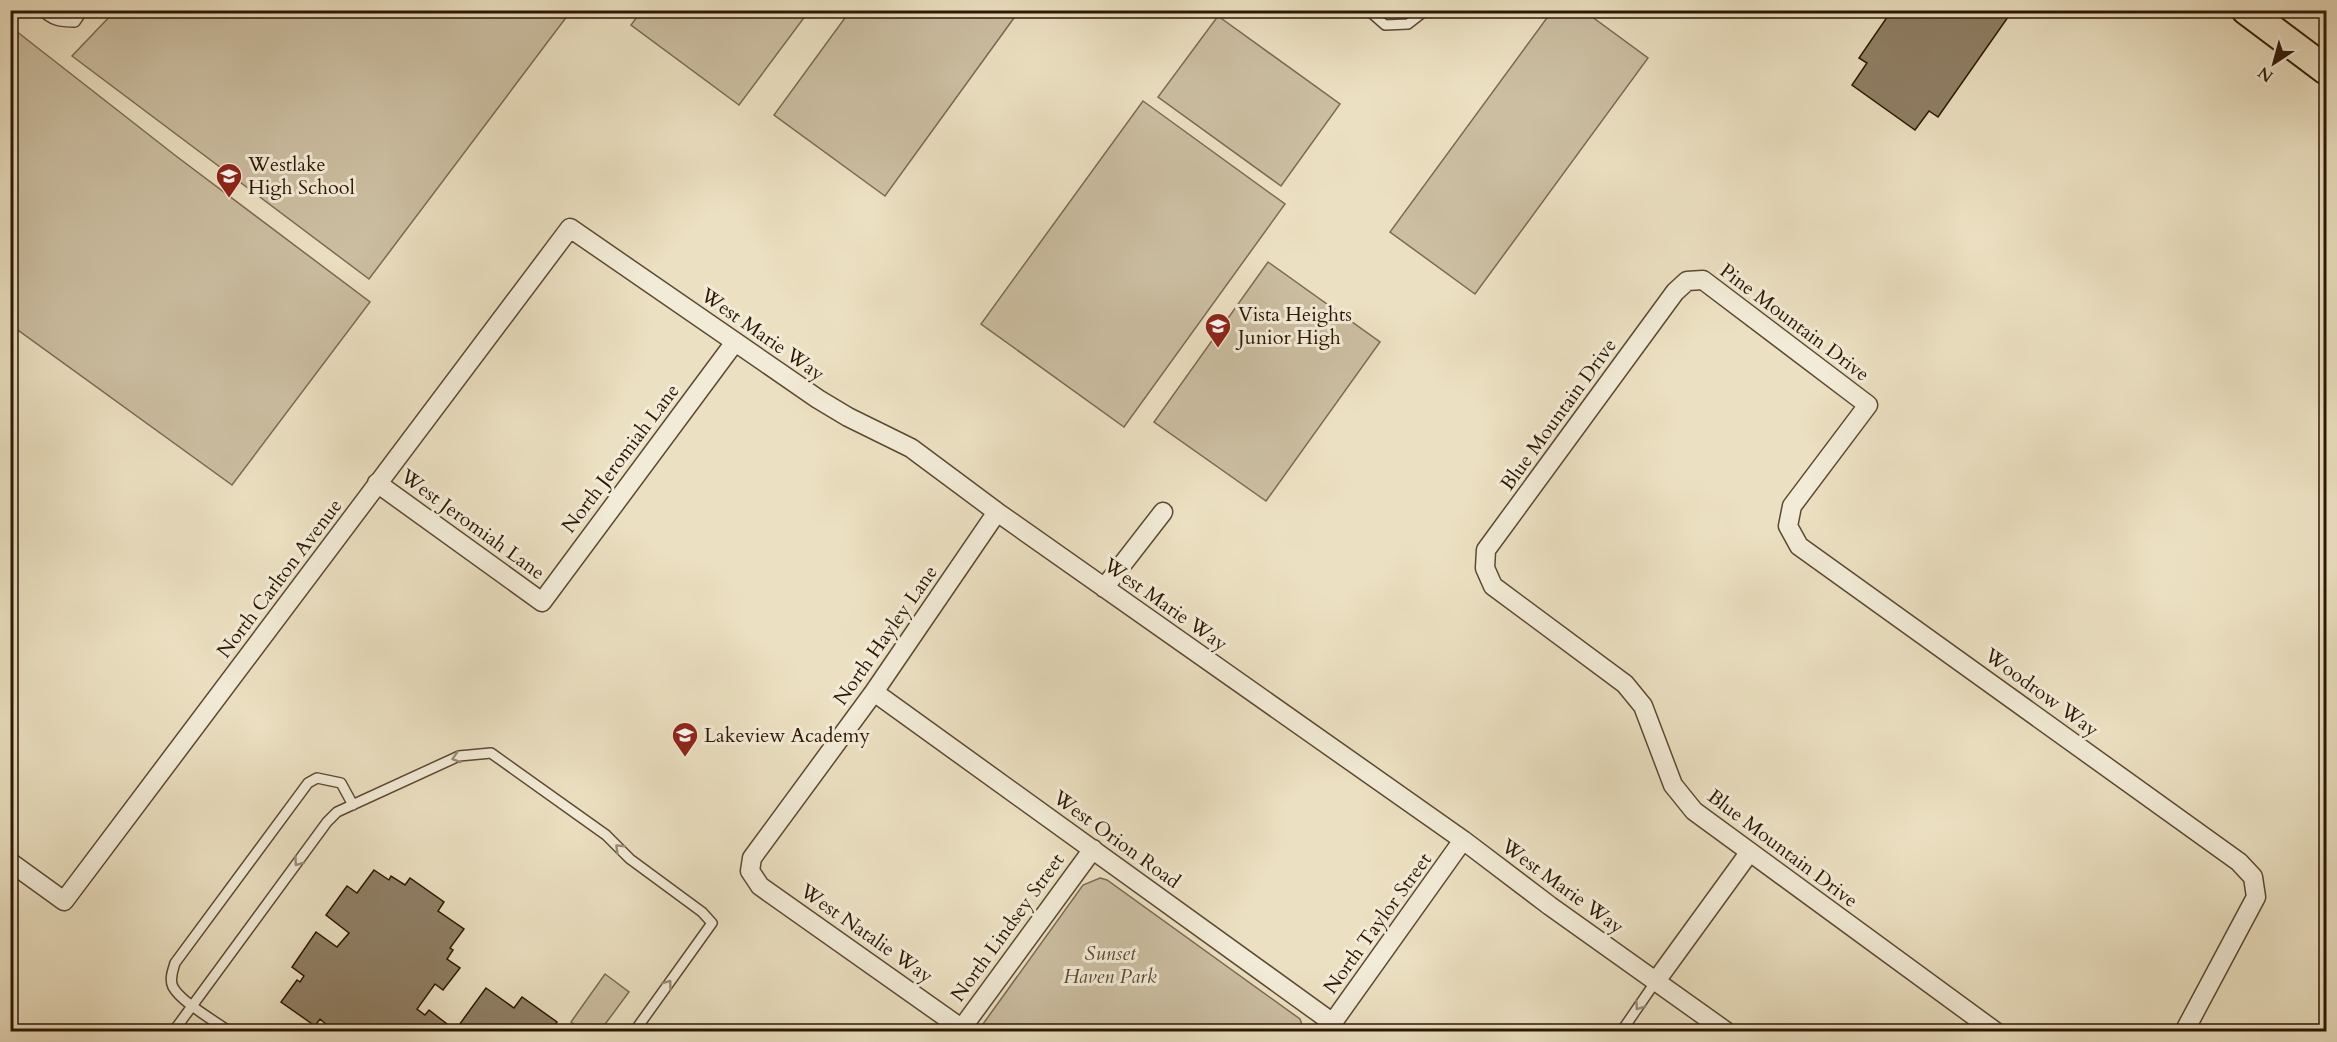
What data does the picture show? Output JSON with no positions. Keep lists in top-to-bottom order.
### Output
{
  "streets": {
    "street": [
      "Pine Mountain Drive",
      "West Marie Way",
      "Blue Mountain Drive",
      "North Jeromiah Lane",
      "West Jeromiah Lane",
      "North Carlton Avenue",
      "North Hayley Lane",
      "Woodrow Way",
      "West Orion Road",
      "North Taylor Street",
      "North Lindsey Street",
      "West Natalie Way"
    ]
  },
  "crossings": [
    ["Pine Mountain Drive", "Blue Mountain Drive"],
    ["Pine Mountain Drive", "Woodrow Way"],
    ["West Marie Way", "North Jeromiah Lane"],
    ["West Marie Way", "North Carlton Avenue"],
    ["West Marie Way", "North Hayley Lane"],
    ["West Marie Way", "North Taylor Street"],
    ["North Jeromiah Lane", "West Jeromiah Lane"],
    ["West Jeromiah Lane", "North Carlton Avenue"],
    ["North Hayley Lane", "West Orion Road"],
    ["North Hayley Lane", "West Natalie Way"],
    ["West Orion Road", "North Taylor Street"],
    ["West Orion Road", "North Lindsey Street"],
    ["North Lindsey Street", "West Natalie Way"]
  ],
  "parks": ["Sunset Haven Park"],
  "places": {
    "school or university": ["Westlake High School", "Vista Heights Junior High", "Lakeview Academy"]
  },
  "north": "bottom left"
}
